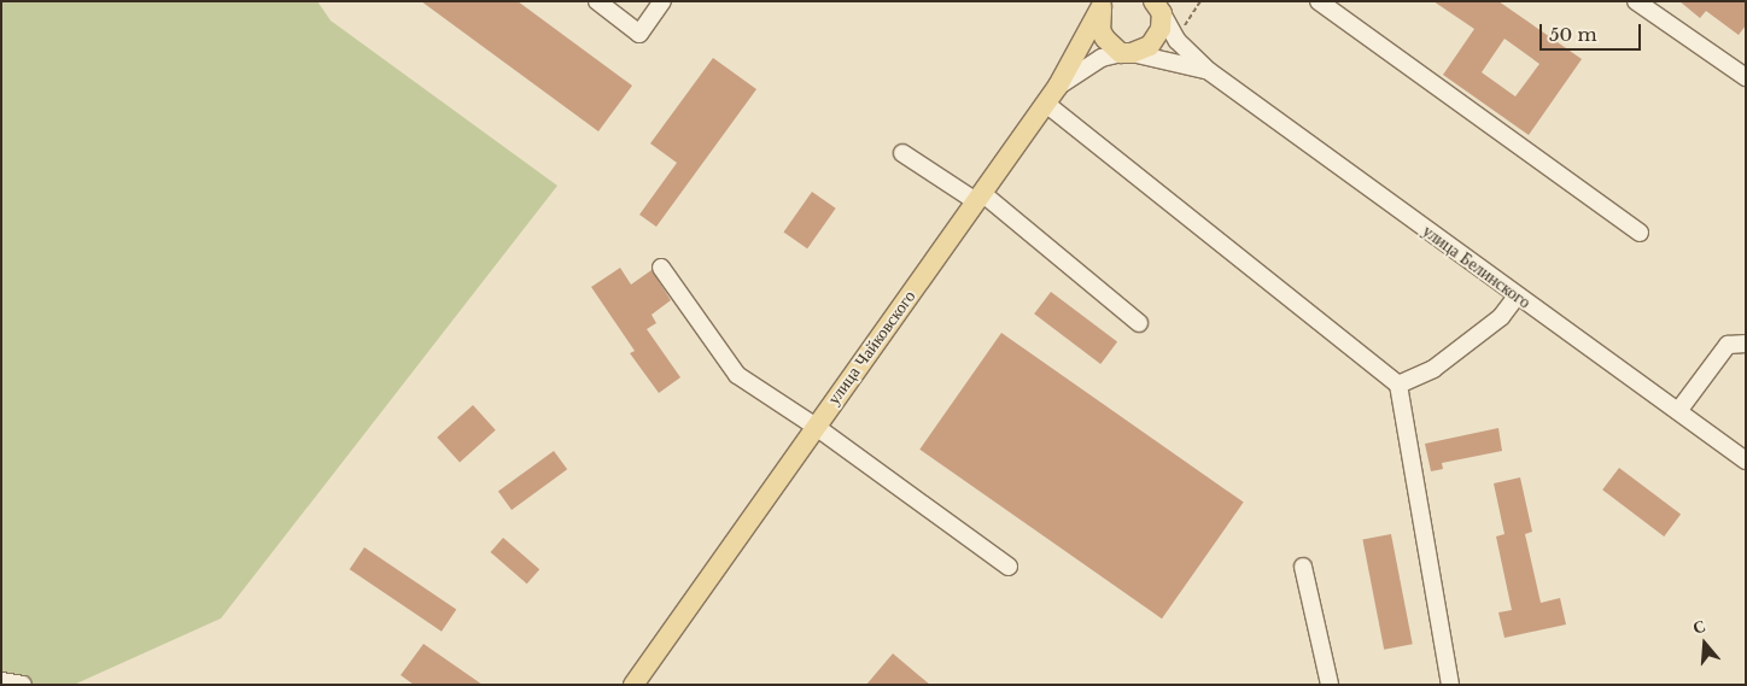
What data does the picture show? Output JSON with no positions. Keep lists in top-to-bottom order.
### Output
{
  "streets": {
    "main road": ["улица Чайковского"],
    "street": ["улица Белинского"]
  },
  "scale_bar": "50 m",
  "north": "top"
}
